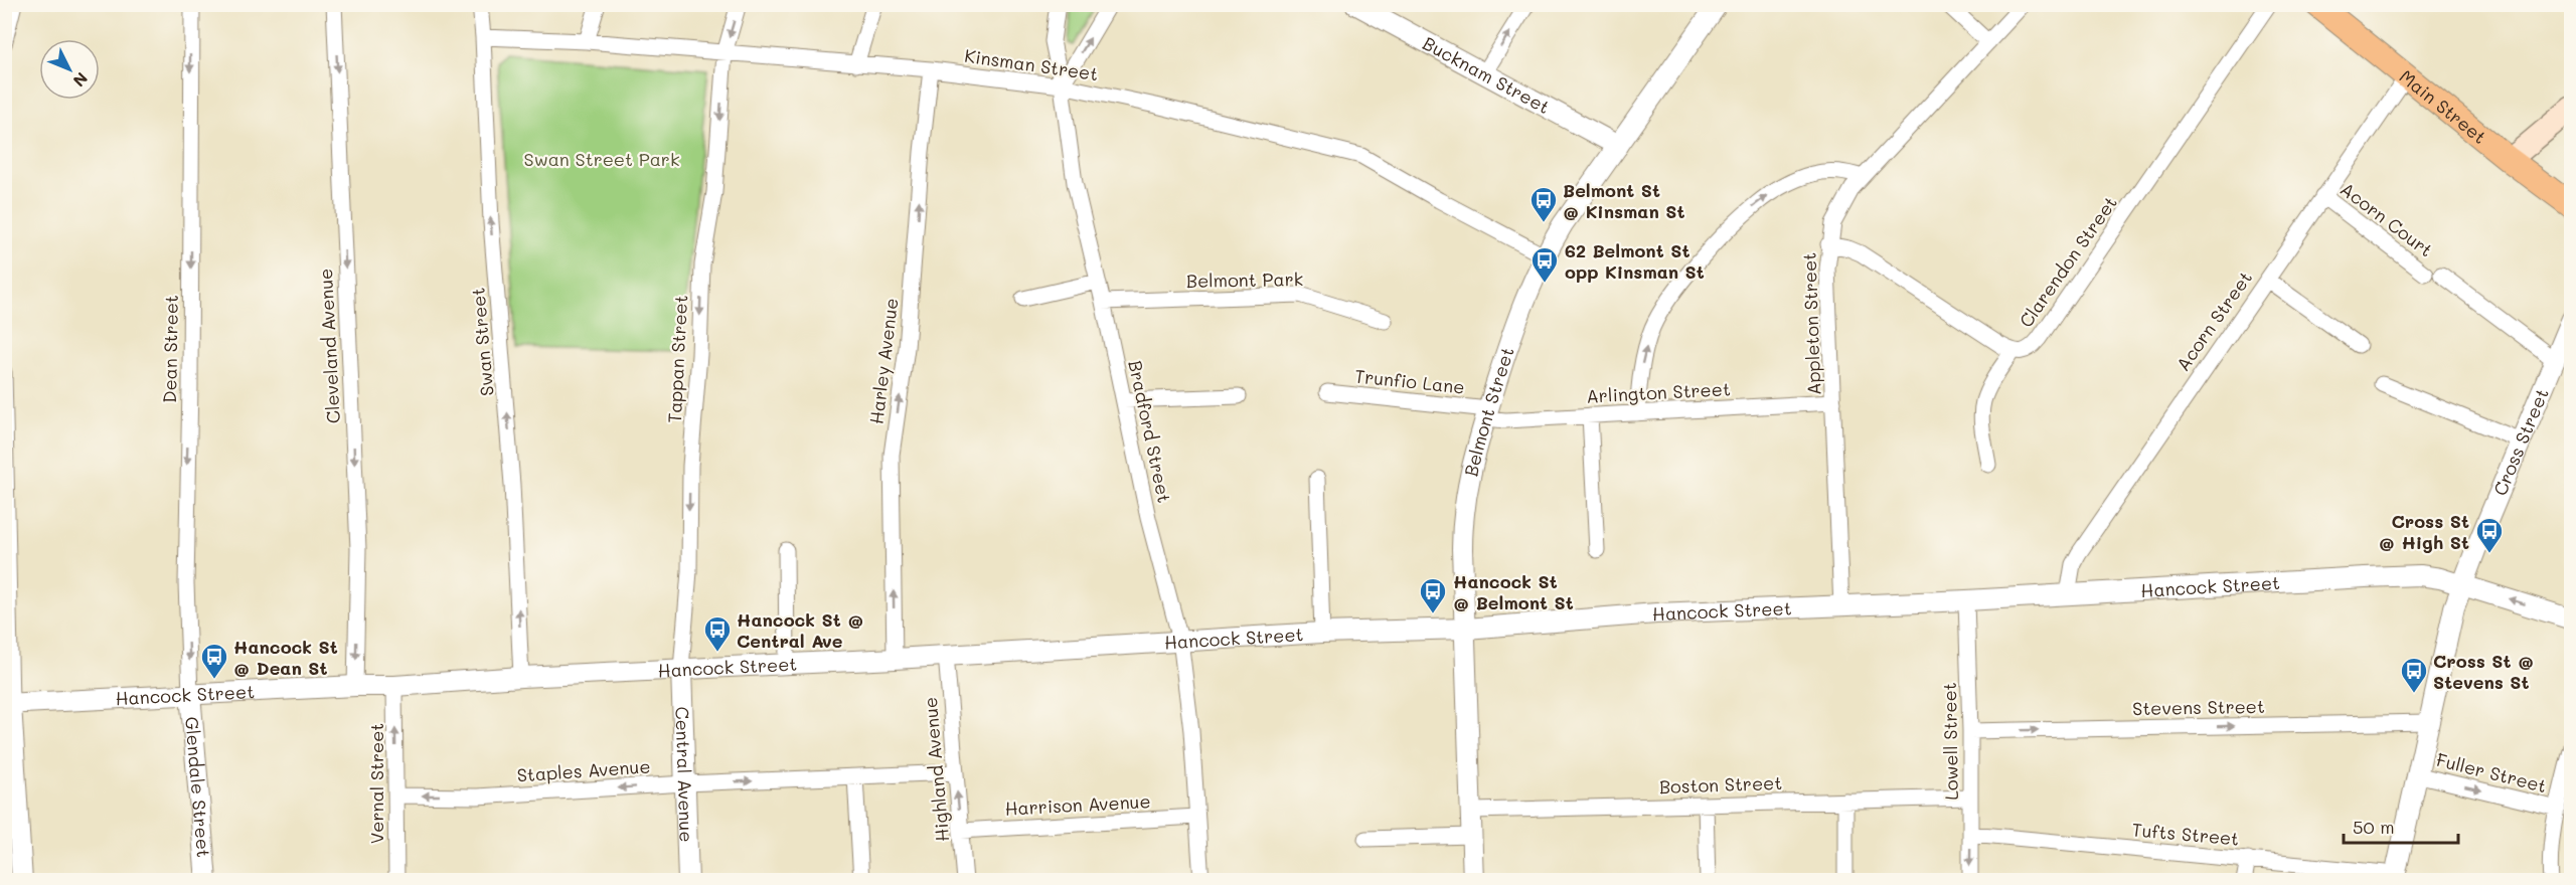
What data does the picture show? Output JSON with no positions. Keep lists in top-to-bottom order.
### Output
{
  "streets": {
    "main road": ["Main Street"],
    "street": [
      "Kinsman Street",
      "Bucknam Street",
      "Acorn Court",
      "Clarendon Street",
      "Belmont Park",
      "Acorn Street",
      "Appleton Street",
      "Swan Street",
      "Cleveland Avenue",
      "Dean Street",
      "Tappan Street",
      "Harley Avenue",
      "Trunfio Lane",
      "Arlington Street",
      "Belmont Street",
      "Bradford Street",
      "Cross Street",
      "Hancock Street",
      "Stevens Street",
      "Lowell Street",
      "Highland Avenue",
      "Staples Avenue",
      "Fuller Street",
      "Central Avenue",
      "Vernal Street",
      "Boston Street",
      "Glendale Street",
      "Harrison Avenue",
      "Tufts Street"
    ]
  },
  "crossings": [
    ["Kinsman Street", "Swan Street"],
    ["Kinsman Street", "Tappan Street"],
    ["Kinsman Street", "Harley Avenue"],
    ["Kinsman Street", "Belmont Street"],
    ["Kinsman Street", "Bradford Street"],
    ["Bucknam Street", "Belmont Street"],
    ["Main Street", "Acorn Street"],
    ["Acorn Court", "Acorn Street"],
    ["Acorn Court", "Cross Street"],
    ["Belmont Park", "Bradford Street"],
    ["Acorn Street", "Hancock Street"],
    ["Appleton Street", "Arlington Street"],
    ["Appleton Street", "Hancock Street"],
    ["Swan Street", "Hancock Street"],
    ["Cleveland Avenue", "Hancock Street"],
    ["Dean Street", "Hancock Street"],
    ["Dean Street", "Glendale Street"],
    ["Tappan Street", "Hancock Street"],
    ["Tappan Street", "Central Avenue"],
    ["Harley Avenue", "Hancock Street"],
    ["Trunfio Lane", "Arlington Street"],
    ["Trunfio Lane", "Belmont Street"],
    ["Arlington Street", "Belmont Street"],
    ["Belmont Street", "Hancock Street"],
    ["Belmont Street", "Boston Street"],
    ["Bradford Street", "Hancock Street"],
    ["Bradford Street", "Harrison Avenue"],
    ["Cross Street", "Hancock Street"],
    ["Cross Street", "Stevens Street"],
    ["Cross Street", "Fuller Street"],
    ["Cross Street", "Tufts Street"],
    ["Hancock Street", "Lowell Street"],
    ["Hancock Street", "Highland Avenue"],
    ["Hancock Street", "Central Avenue"],
    ["Hancock Street", "Vernal Street"],
    ["Hancock Street", "Glendale Street"],
    ["Stevens Street", "Lowell Street"],
    ["Lowell Street", "Boston Street"],
    ["Lowell Street", "Tufts Street"],
    ["Highland Avenue", "Staples Avenue"],
    ["Highland Avenue", "Harrison Avenue"],
    ["Staples Avenue", "Central Avenue"],
    ["Staples Avenue", "Vernal Street"]
  ],
  "one_way": [
    "Swan Street",
    "Cleveland Avenue",
    "Dean Street",
    "Tappan Street",
    "Harley Avenue",
    "Stevens Street",
    "Fuller Street",
    "Vernal Street"
  ],
  "parks": ["Swan Street Park"],
  "places": {
    "bus stop": [
      "Belmont St @ Kinsman St",
      "62 Belmont St opp Kinsman St",
      "Cross St @ High St",
      "Hancock St @ Belmont St",
      "Hancock St @ Central Ave",
      "Hancock St @ Dean St",
      "Cross St @ Stevens St"
    ]
  },
  "scale_bar": "50 m",
  "north": "bottom right"
}
